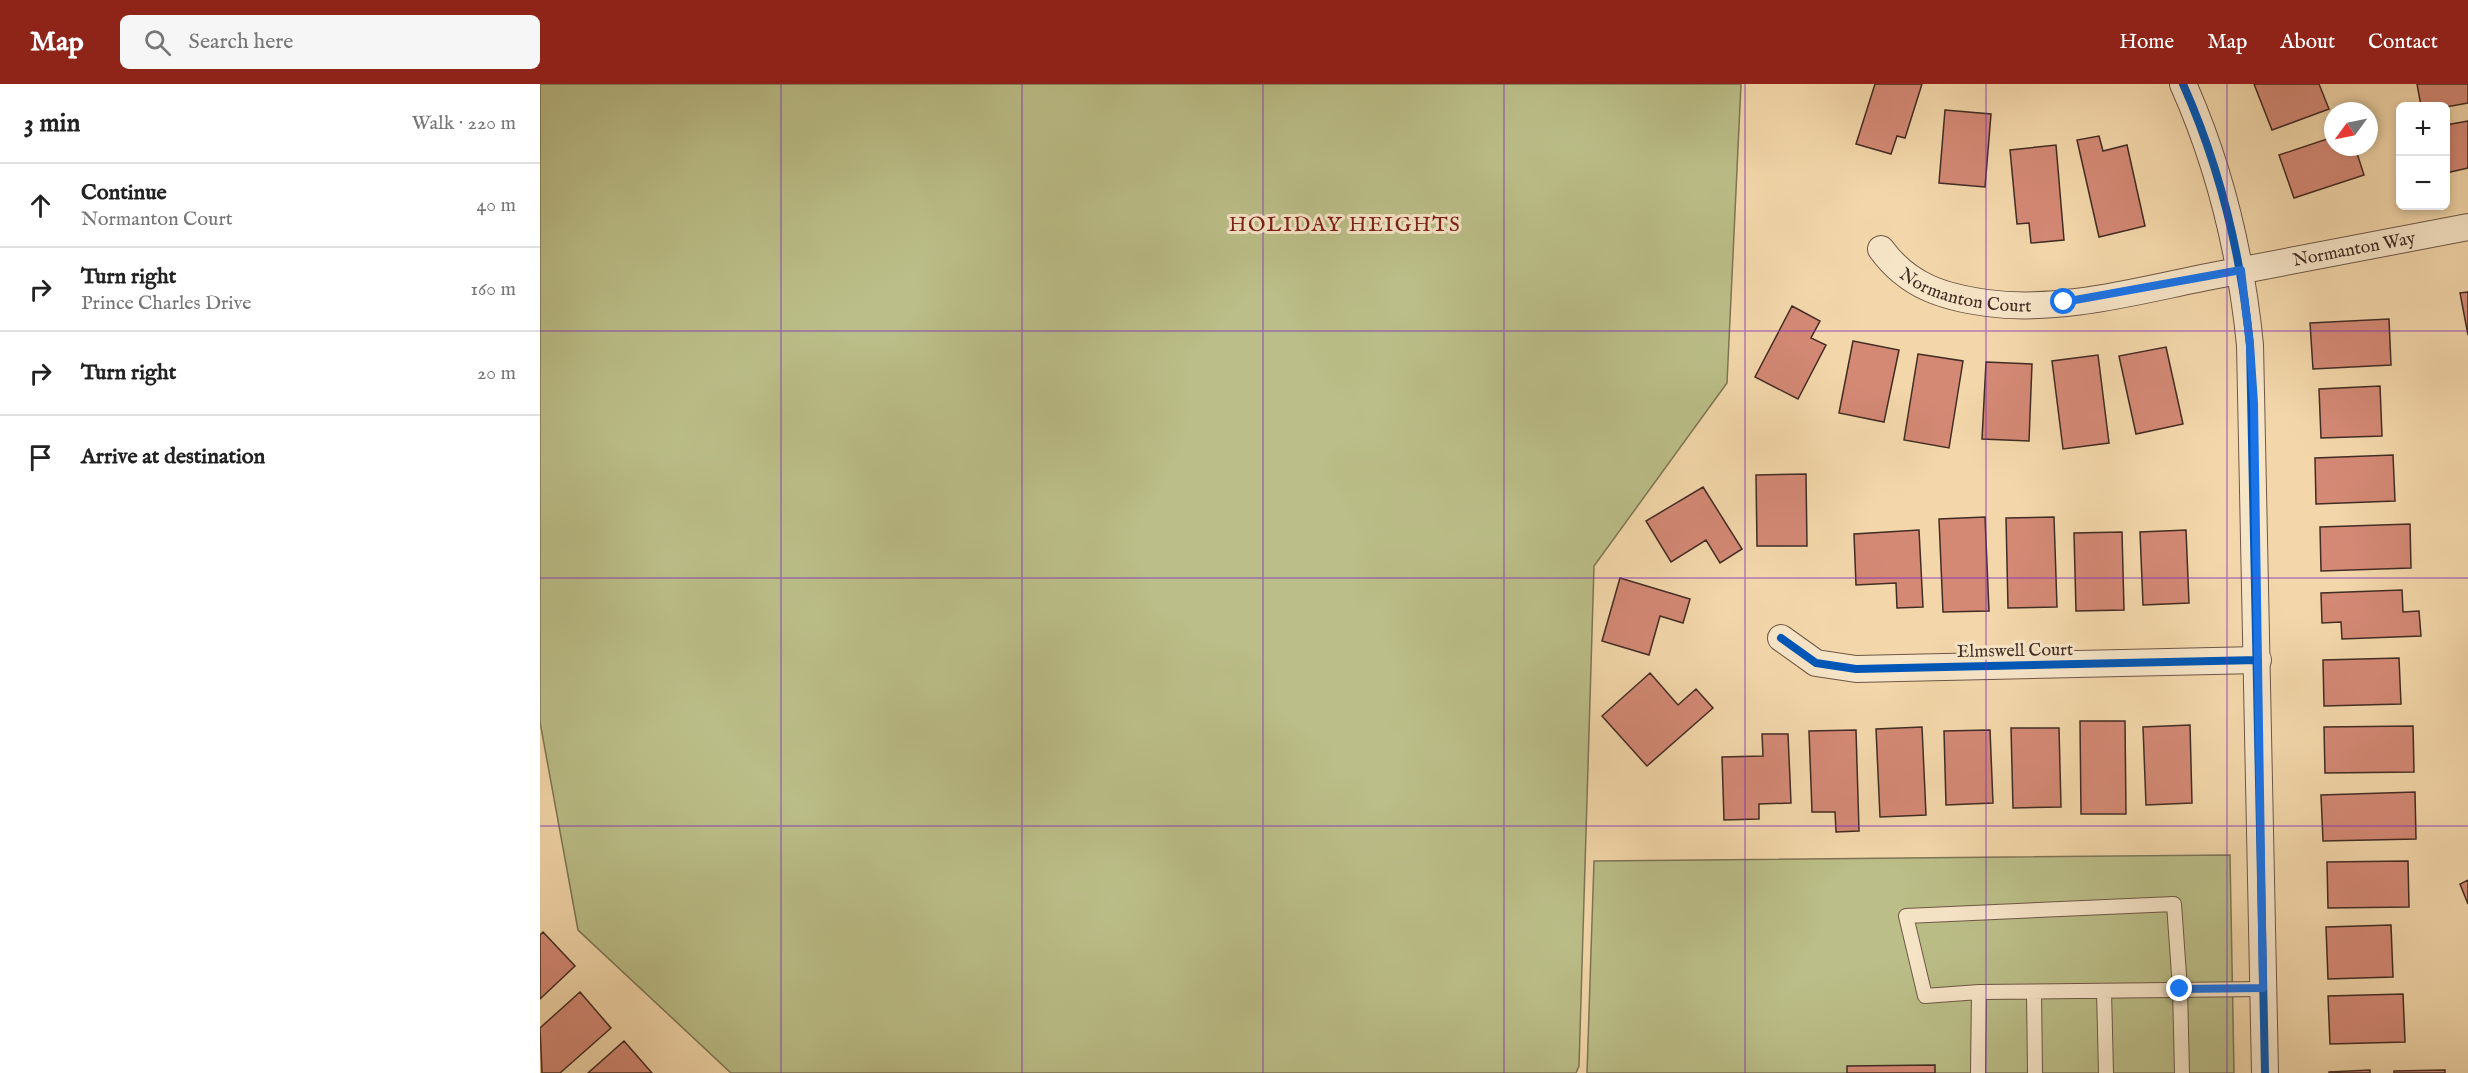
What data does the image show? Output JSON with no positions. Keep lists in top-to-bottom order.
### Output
{
  "streets": {
    "street": ["Normanton Way", "Normanton Court", "Elmswell Court"]
  },
  "crossings": [
    ["Normanton Way", "Normanton Court"]
  ],
  "districts": ["HOLIDAY HEIGHTS"],
  "north": "bottom left",
  "page": {
    "header": "Map",
    "search": "Search here",
    "nav": [
      "Home",
      "Map",
      "About",
      "Contact"
    ],
    "heading": ["3 min", "Walk · 220 m"],
    "map_buttons": ["+", "−"],
    "list": [
      ["Continue", "Normanton Court", "40 m"],
      ["Turn right", "Prince Charles Drive", "160 m"],
      ["Turn right", "20 m"],
      "Arrive at destination"
    ]
  }
}
